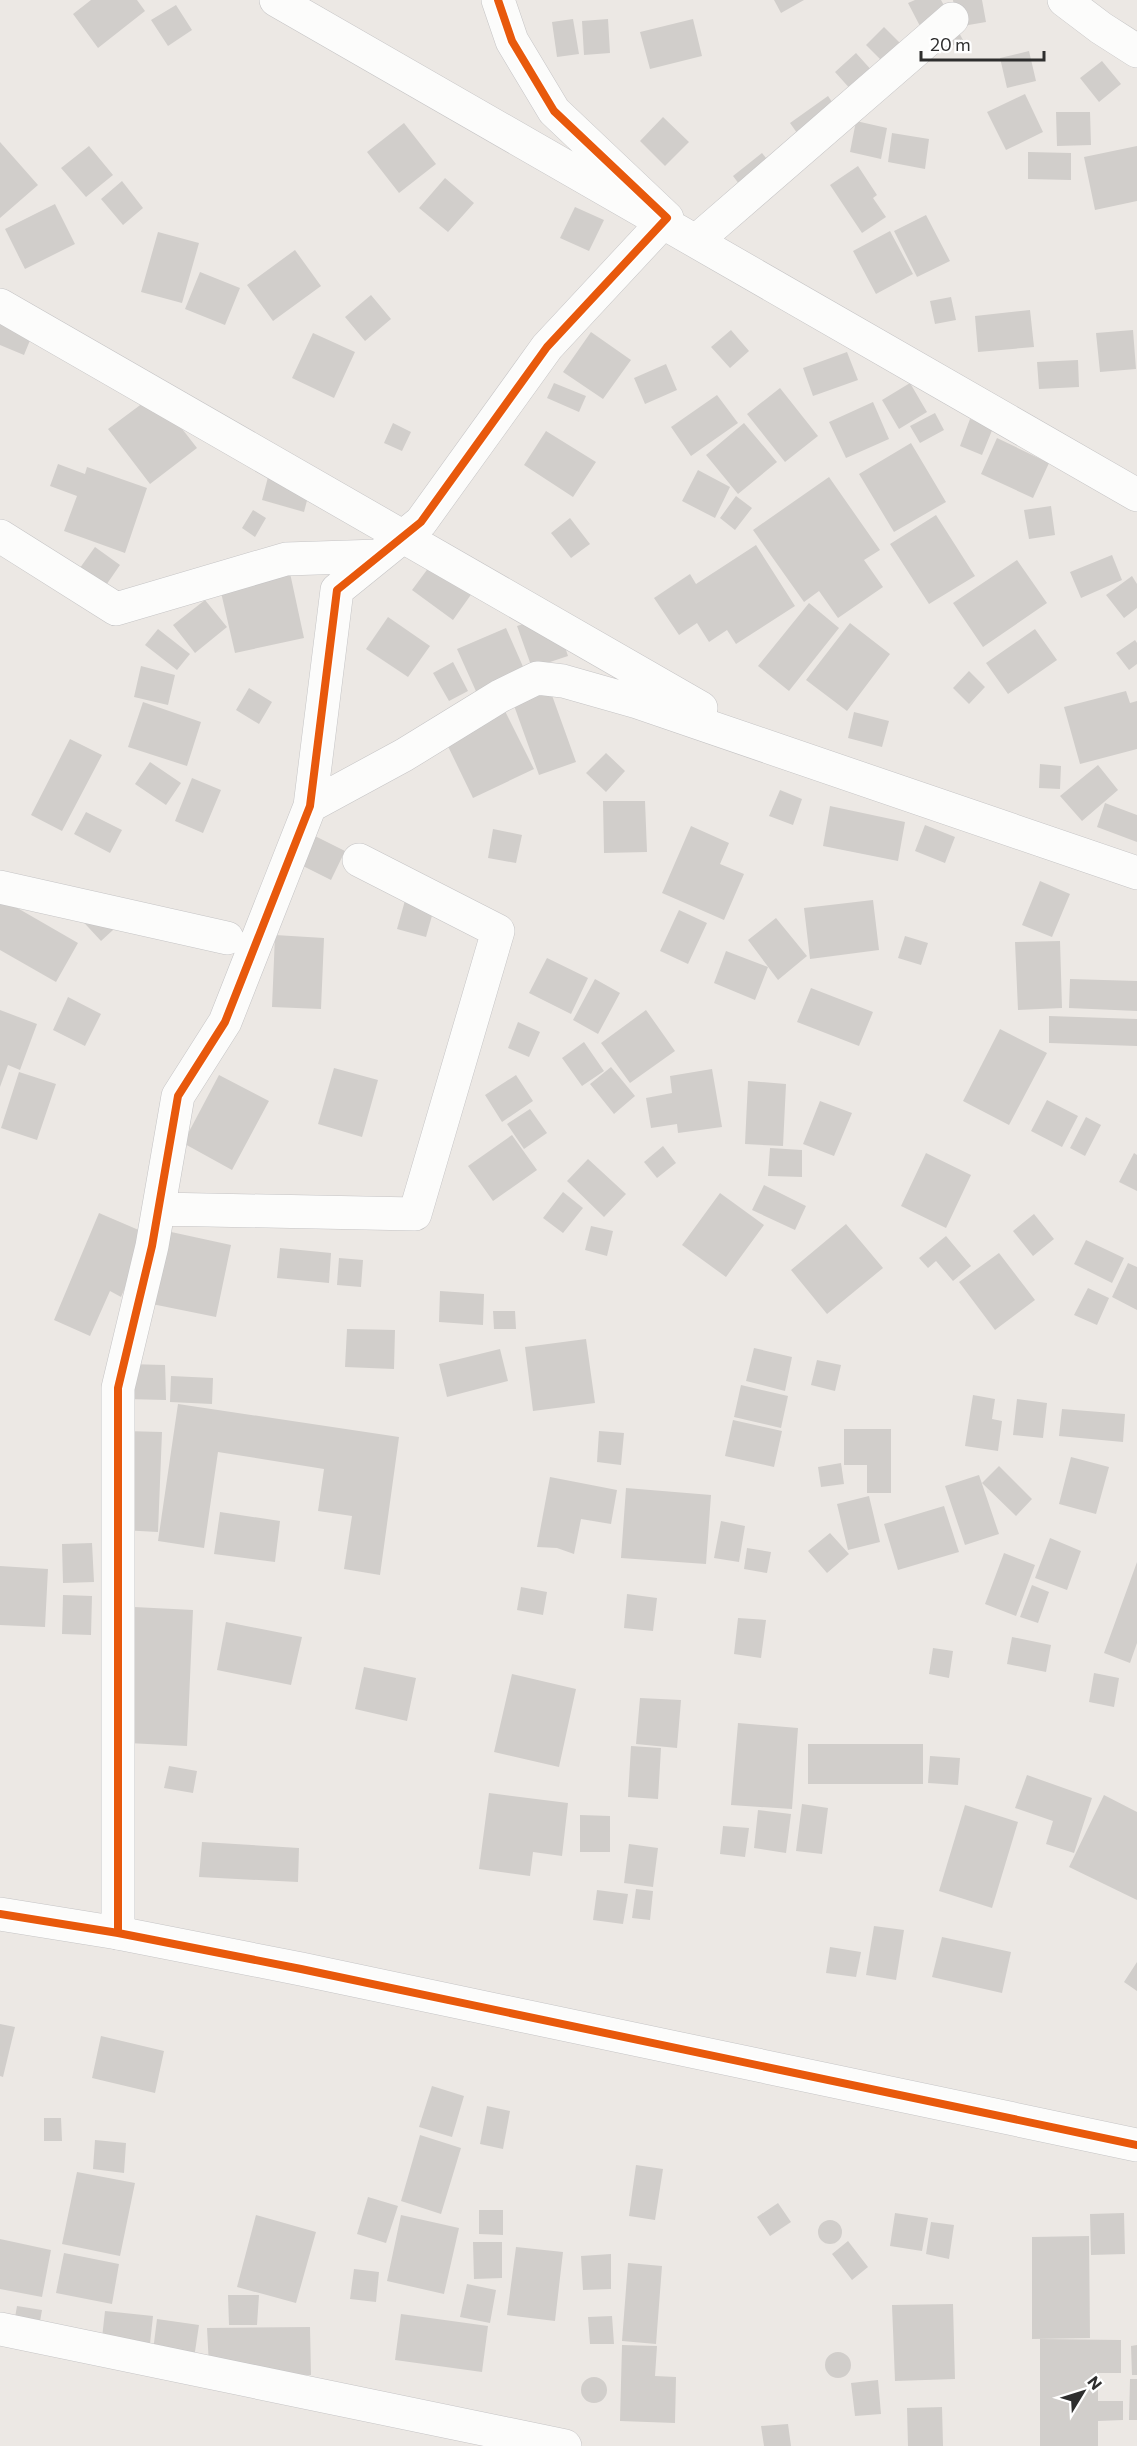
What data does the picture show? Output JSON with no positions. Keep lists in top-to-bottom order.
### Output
{
  "scale_bar": "20 m",
  "north": "top right"
}
